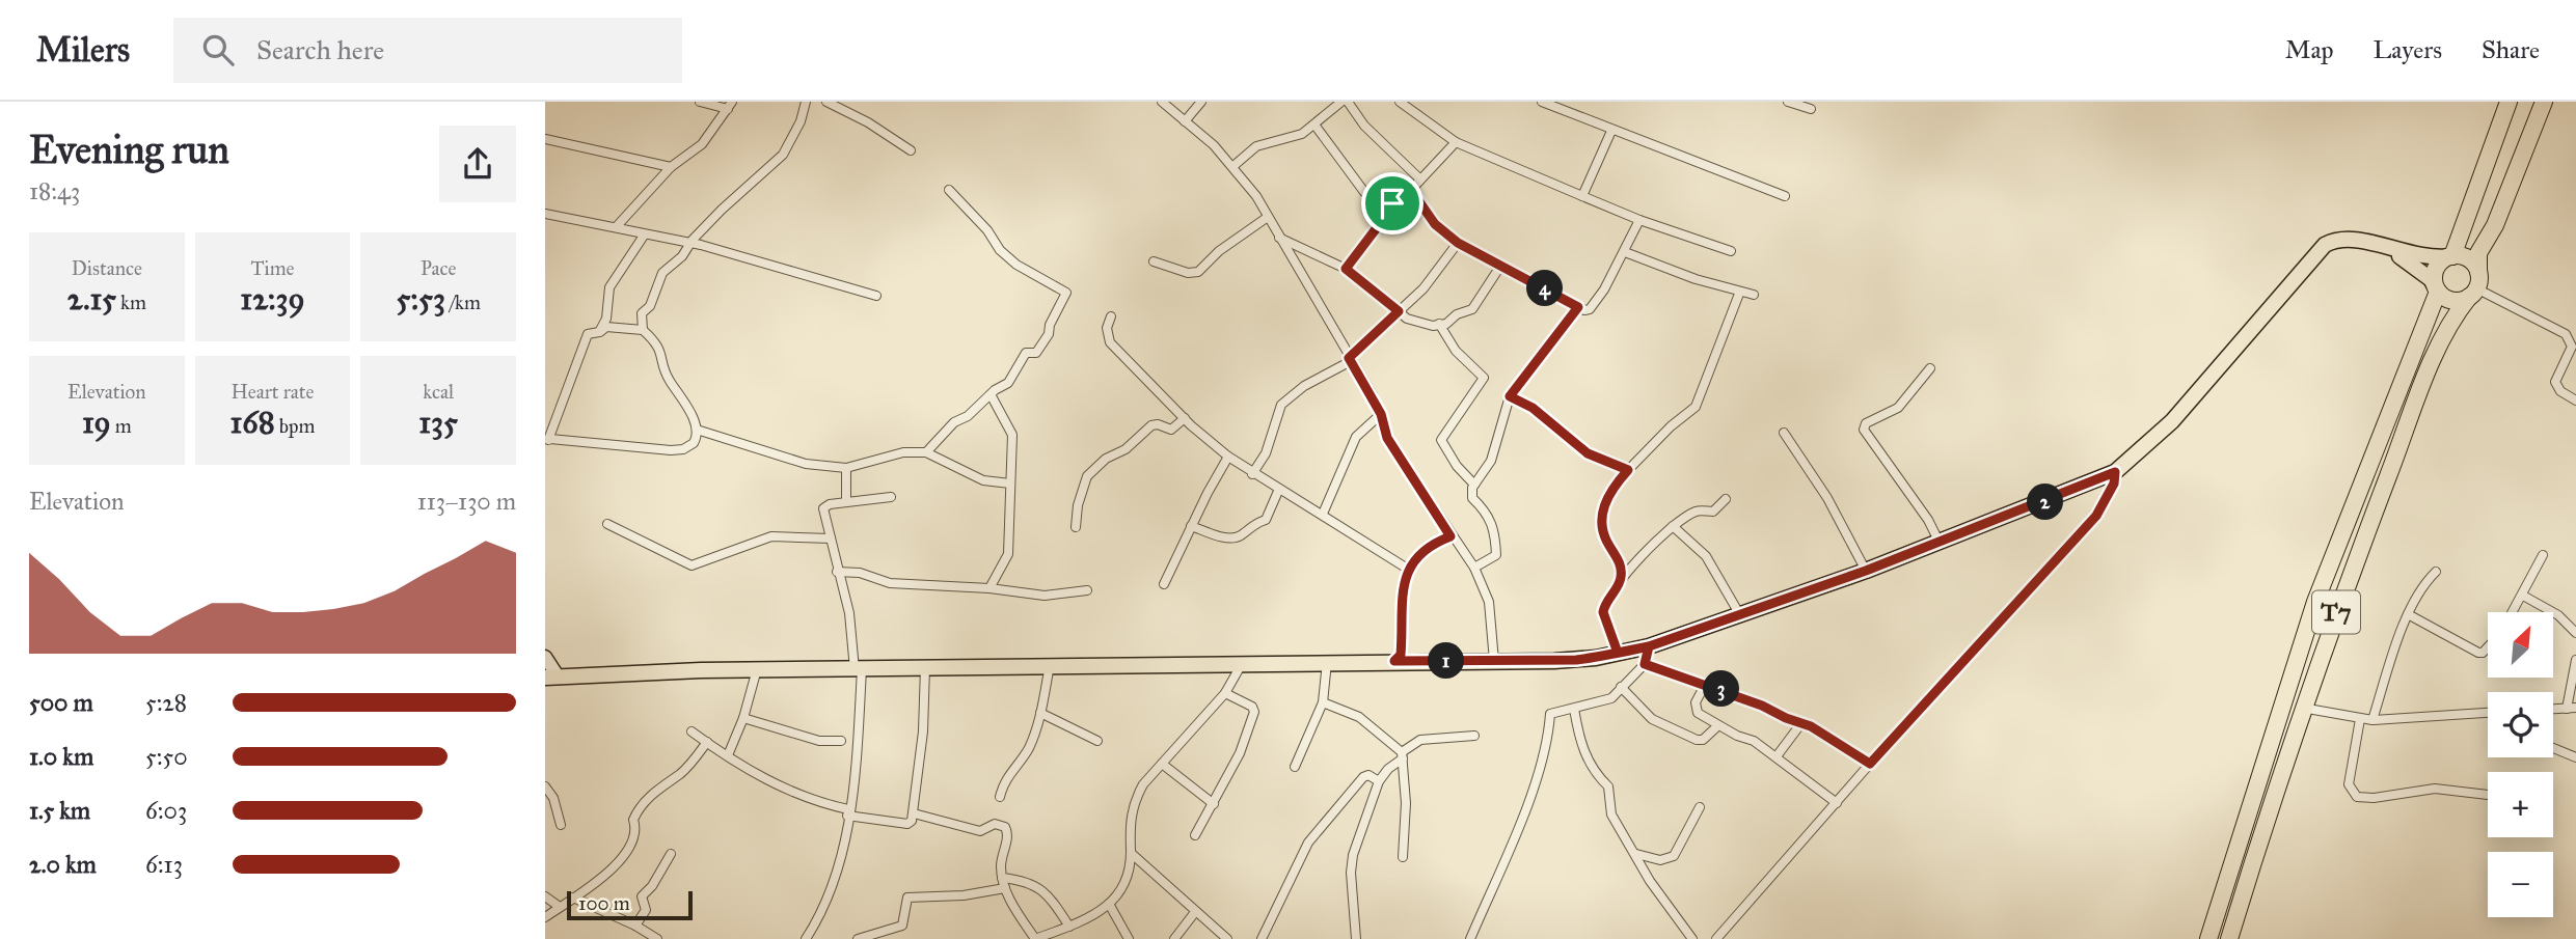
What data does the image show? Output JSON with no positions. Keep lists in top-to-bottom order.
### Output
{
  "streets": {
    "highway": ["T7"]
  },
  "scale_bar": "100 m",
  "north": "top right",
  "page": {
    "header": "Milers",
    "search": "Search here",
    "nav": ["Map", "Layers", "Share"],
    "heading": ["Evening run", "18:43"],
    "stats": [
      ["Distance", "2.15 km"],
      ["Time", "12:39"],
      ["Pace", "5:53 /km"],
      ["Elevation", "19 m"],
      ["Heart rate", "168 bpm"],
      ["kcal", "135"]
    ],
    "pins": [
      "4",
      "2",
      "1",
      "3"
    ],
    "chart": ["Elevation", "113–130 m"],
    "map_buttons": ["+", "−"],
    "list": [
      {
        "name": "500 m",
        "note": "5:28"
      },
      {
        "name": "1.0 km",
        "note": "5:50"
      },
      {
        "name": "1.5 km",
        "note": "6:03"
      },
      {
        "name": "2.0 km",
        "note": "6:13"
      }
    ],
    "scale": "100 m"
  }
}
